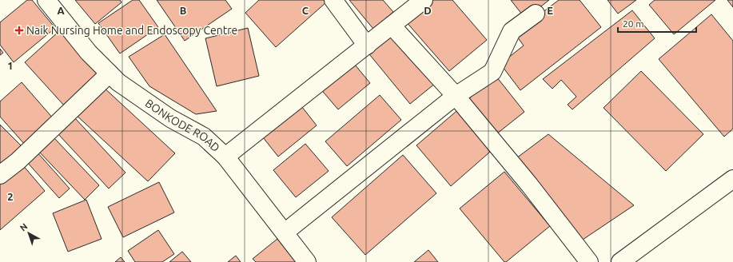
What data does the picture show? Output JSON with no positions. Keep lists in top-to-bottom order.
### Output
{
  "streets": {
    "street": ["BONKODE ROAD"]
  },
  "places": {
    "health": ["Naik Nursing Home and Endoscopy Centre"]
  },
  "scale_bar": "20 m",
  "north": "top left",
  "grid": {
    "columns": [
      "A",
      "B",
      "C",
      "D",
      "E"
    ],
    "rows": ["1", "2"]
  }
}
